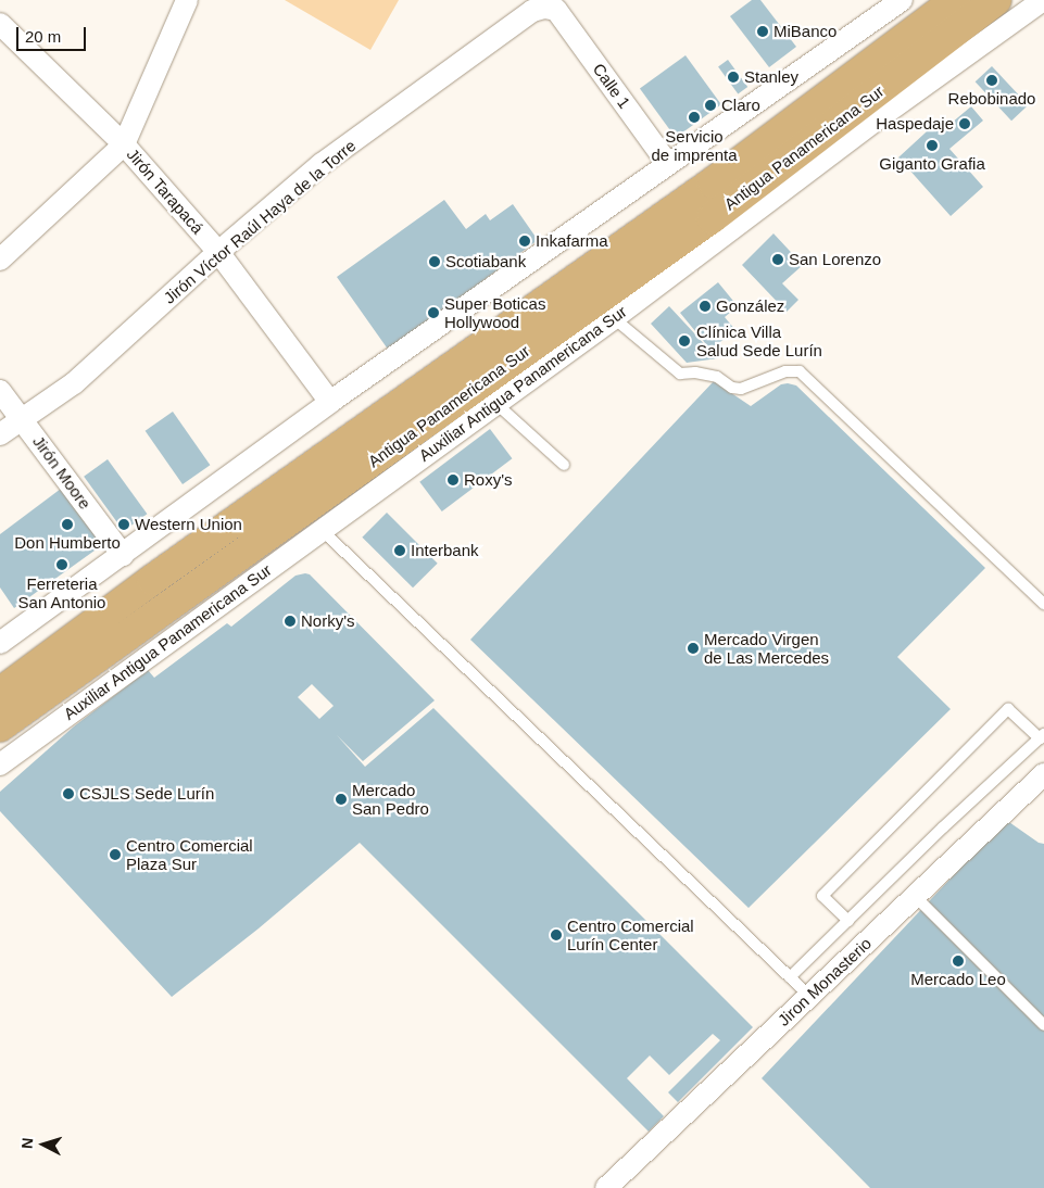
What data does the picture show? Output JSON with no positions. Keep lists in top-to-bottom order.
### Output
{
  "streets": {
    "main road": ["Antigua Panamericana Sur"],
    "street": [
      "Calle 1",
      "Jirón Tarapacá",
      "Jirón Víctor Raúl Haya de la Torre",
      "Auxiliar Antigua Panamericana Sur",
      "Jirón Moore",
      "Jiron Monasterio"
    ]
  },
  "crossings": [
    ["Calle 1", "Jirón Víctor Raúl Haya de la Torre"],
    ["Antigua Panamericana Sur", "Auxiliar Antigua Panamericana Sur"],
    ["Jirón Tarapacá", "Jirón Víctor Raúl Haya de la Torre"],
    ["Jirón Víctor Raúl Haya de la Torre", "Jirón Moore"]
  ],
  "places": [
    "MiBanco",
    "Stanley",
    "Rebobinado",
    "Claro",
    "Servicio de imprenta",
    "Haspedaje",
    "Giganto Grafia",
    "Inkafarma",
    "San Lorenzo",
    "Scotiabank",
    "González",
    "Super Boticas Hollywood",
    "Clínica Villa Salud Sede Lurín",
    "Roxy's",
    "Don Humberto",
    "Western Union",
    "Interbank",
    "Ferreteria San Antonio",
    "Norky's",
    "Mercado Virgen de Las Mercedes",
    "CSJLS Sede Lurín",
    "Mercado San Pedro",
    "Centro Comercial Plaza Sur",
    "Centro Comercial Lurín Center",
    "Mercado Leo"
  ],
  "scale_bar": "20 m",
  "north": "left"
}
